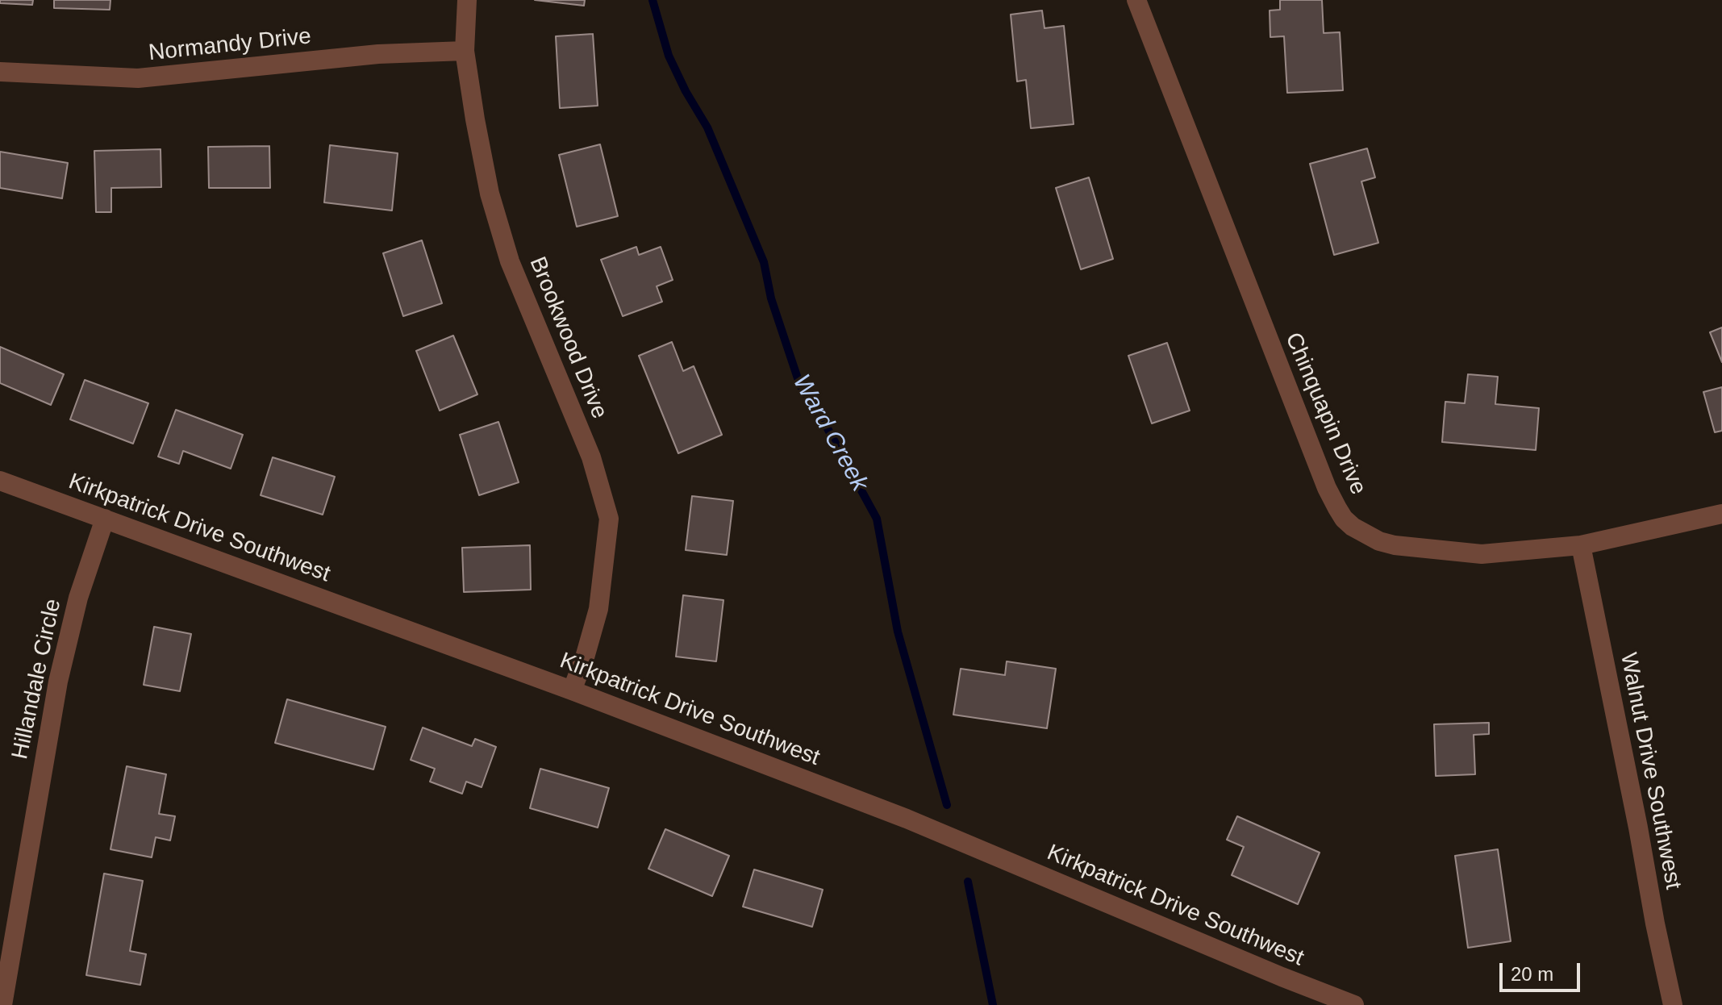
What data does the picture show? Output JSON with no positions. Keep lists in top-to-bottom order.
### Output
{
  "streets": {
    "street": [
      "Normandy Drive",
      "Brookwood Drive",
      "Chinquapin Drive",
      "Kirkpatrick Drive Southwest",
      "Hillandale Circle",
      "Walnut Drive Southwest"
    ]
  },
  "crossings": [
    ["Normandy Drive", "Brookwood Drive"],
    ["Brookwood Drive", "Kirkpatrick Drive Southwest"],
    ["Chinquapin Drive", "Walnut Drive Southwest"],
    ["Kirkpatrick Drive Southwest", "Hillandale Circle"]
  ],
  "water": ["Ward Creek"],
  "scale_bar": "20 m"
}
